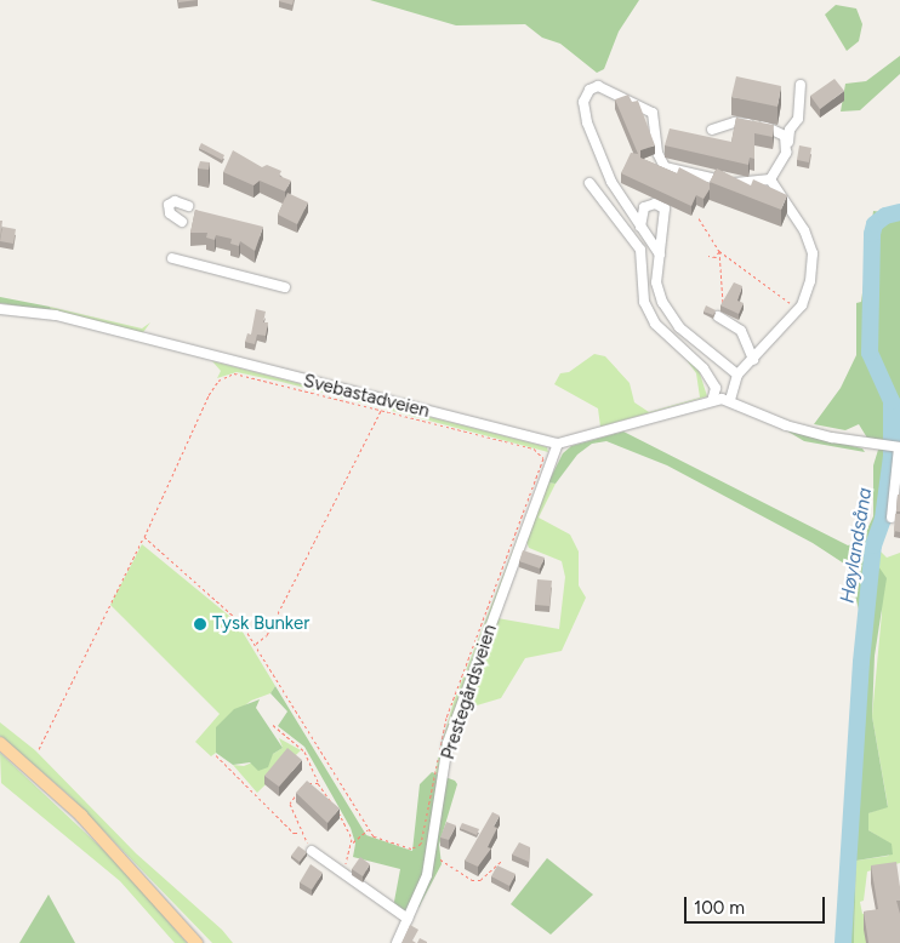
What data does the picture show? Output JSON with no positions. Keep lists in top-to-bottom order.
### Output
{
  "streets": {
    "street": ["Svebastadveien", "Prestegårdsveien"]
  },
  "crossings": [
    ["Svebastadveien", "Prestegårdsveien"]
  ],
  "water": ["Høylandsåna"],
  "places": ["Tysk Bunker"],
  "scale_bar": "100 m"
}
